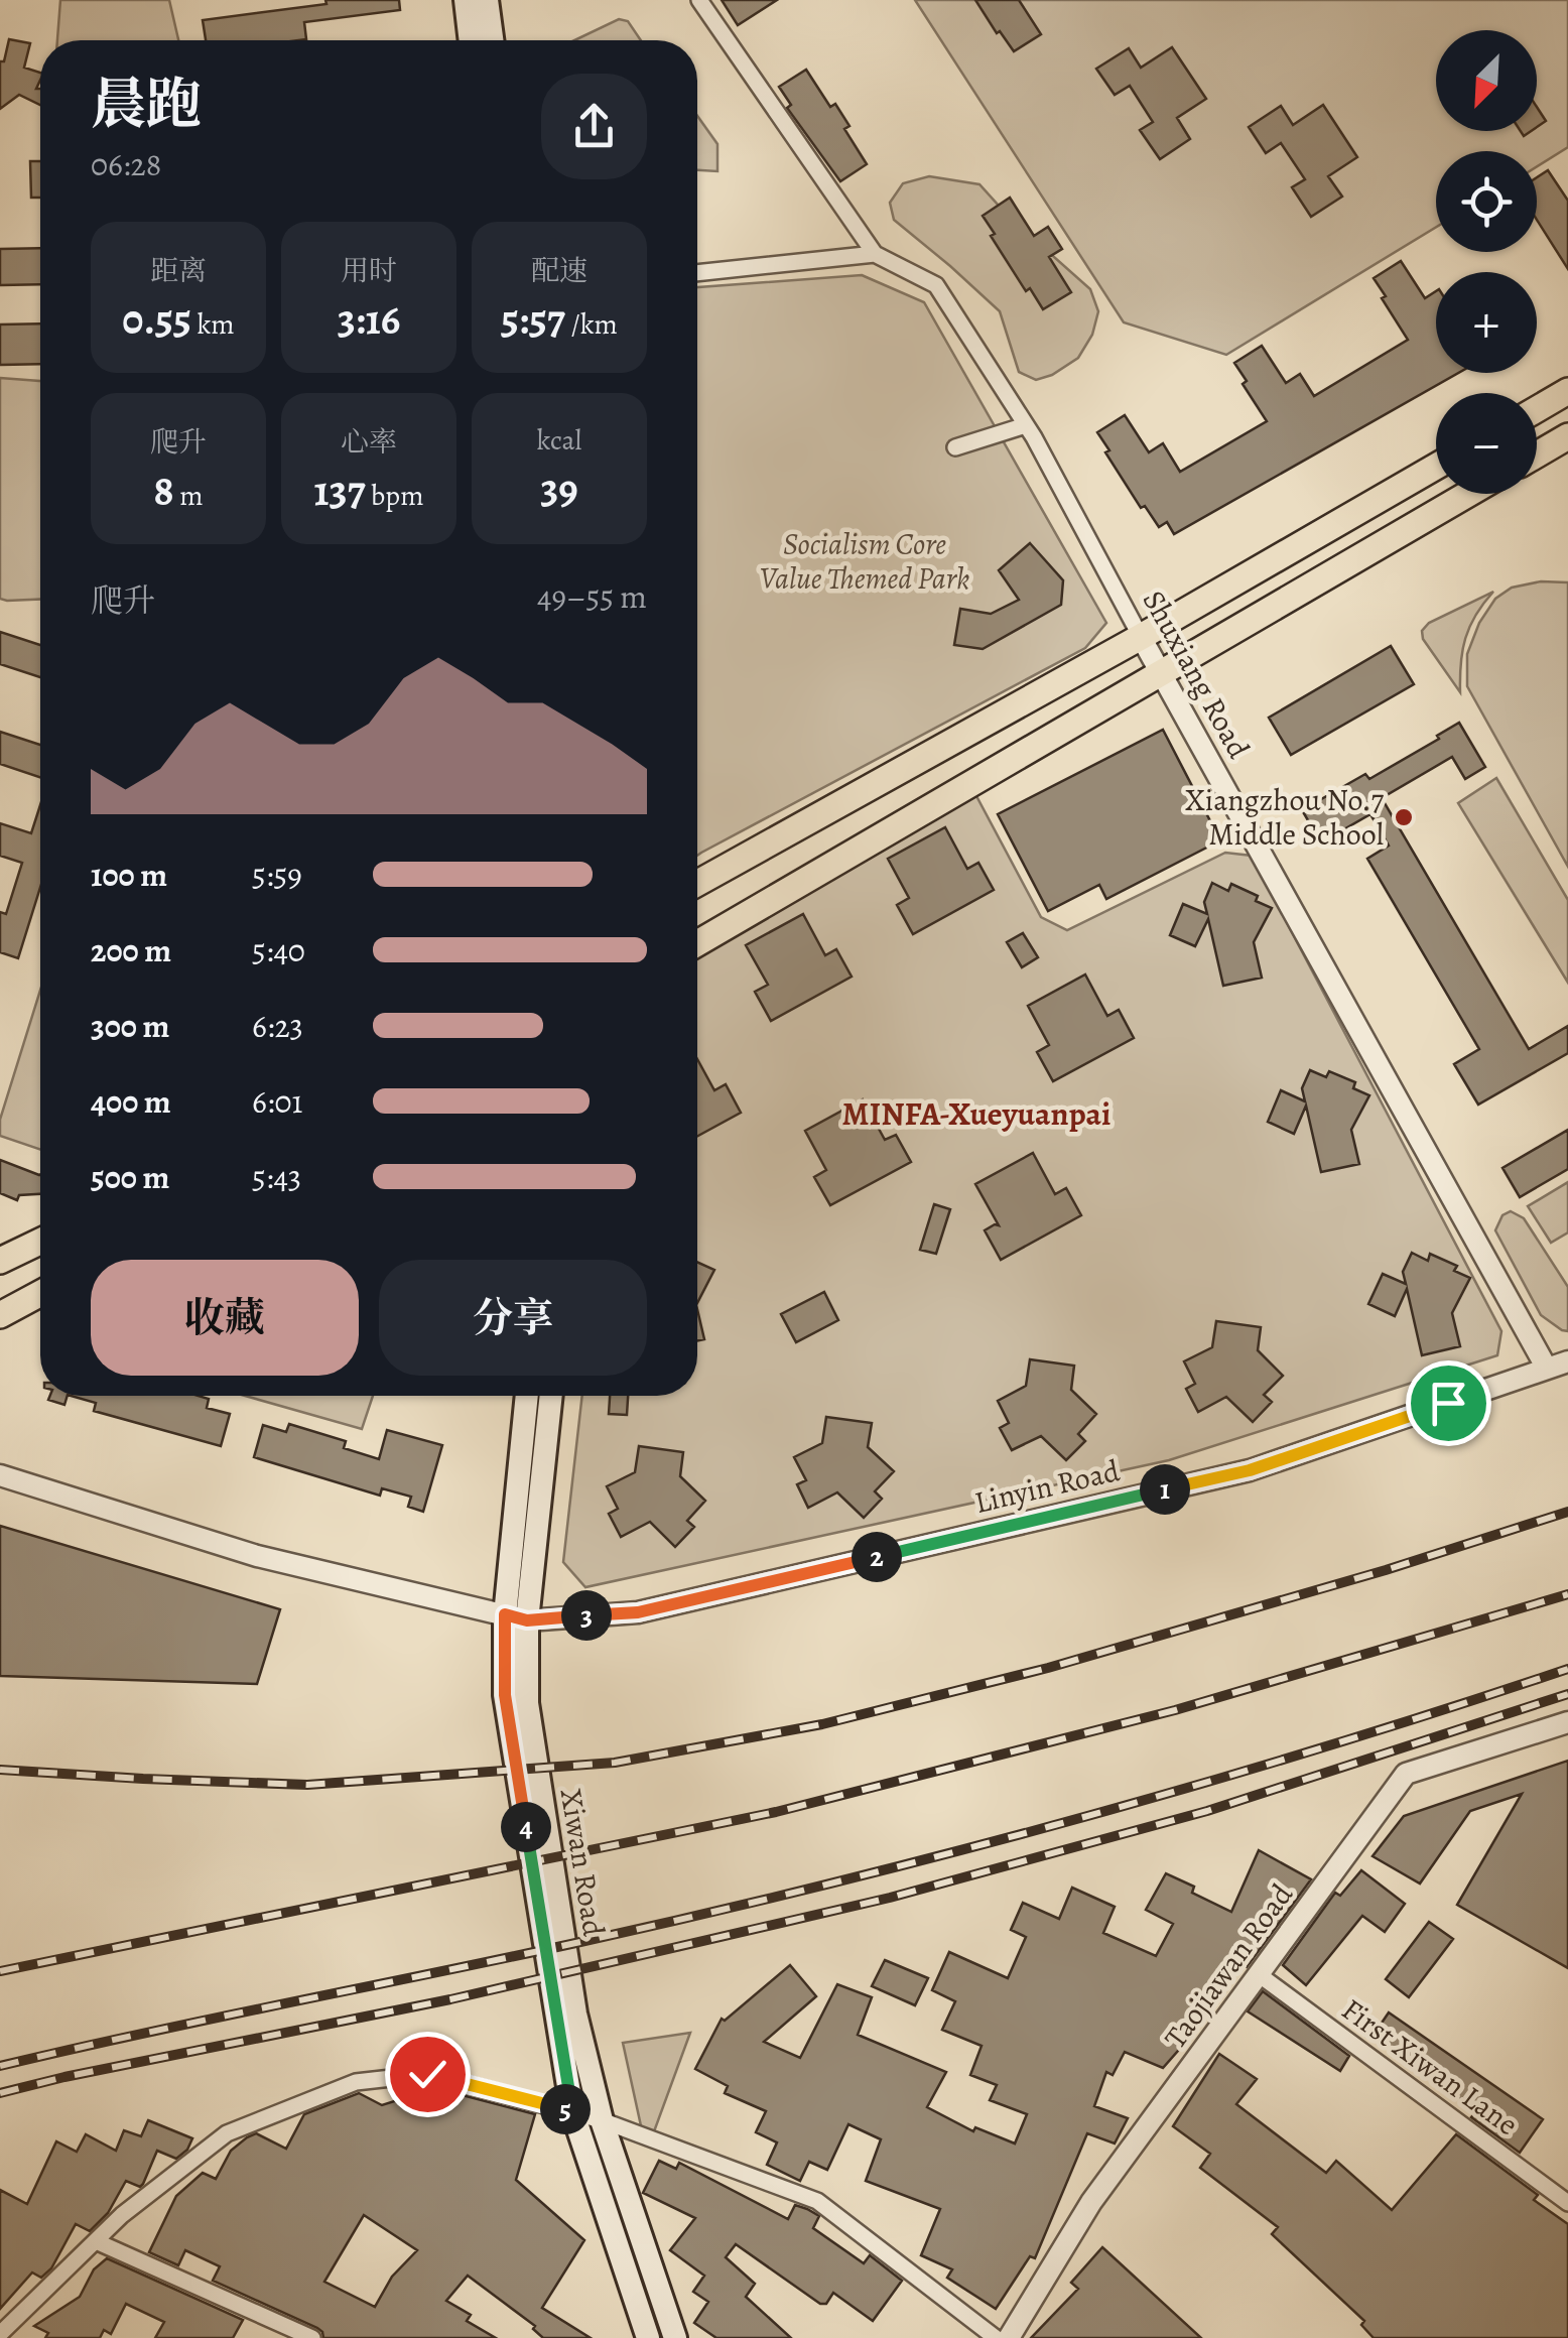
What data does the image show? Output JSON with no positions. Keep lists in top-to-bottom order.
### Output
{
  "streets": {
    "main road": ["Xiwan Road"],
    "street": [
      "Shuxiang Road",
      "Linyin Road",
      "Taojiawan Road",
      "First Xiwan Lane"
    ]
  },
  "crossings": [
    ["Shuxiang Road", "Linyin Road"],
    ["Linyin Road", "Xiwan Road"],
    ["Taojiawan Road", "First Xiwan Lane"]
  ],
  "districts": ["MINFA-Xueyuanpai"],
  "parks": ["Socialism Core Value Themed Park"],
  "places": ["Xiangzhou No.7 Middle School"],
  "north": "bottom left",
  "page": {
    "map_buttons": ["+", "−"],
    "heading": ["晨跑", "06:28"],
    "stats": [
      ["距离", "0.55 km"],
      ["用时", "3:16"],
      ["配速", "5:57 /km"],
      ["爬升", "8 m"],
      ["心率", "137 bpm"],
      ["kcal", "39"]
    ],
    "chart": ["爬升", "49–55 m"],
    "list": [
      {
        "name": "100 m",
        "note": "5:59"
      },
      {
        "name": "200 m",
        "note": "5:40"
      },
      {
        "name": "300 m",
        "note": "6:23"
      },
      {
        "name": "400 m",
        "note": "6:01"
      },
      {
        "name": "500 m",
        "note": "5:43"
      }
    ],
    "buttons": ["收藏", "分享"],
    "pins": [
      "1",
      "2",
      "3",
      "4",
      "5"
    ]
  }
}
